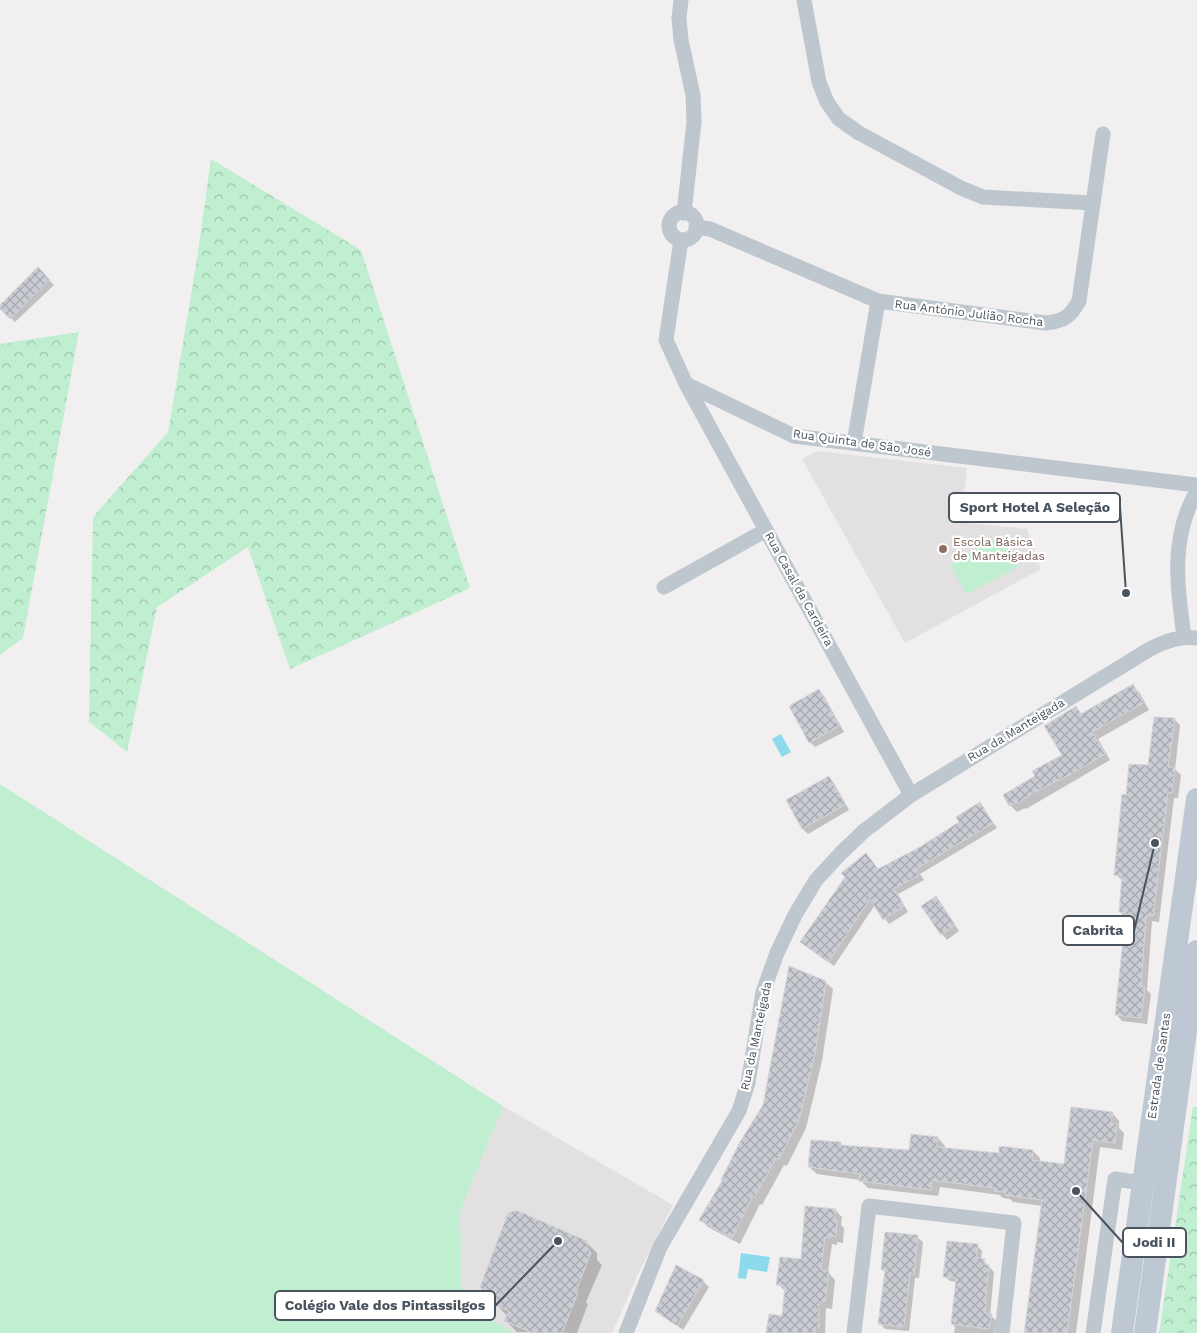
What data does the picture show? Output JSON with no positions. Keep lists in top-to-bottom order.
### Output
{
  "streets": {
    "main road": ["Estrada de Santas"],
    "street": [
      "Rua António Julião Rocha",
      "Rua Quinta de São José",
      "Rua Casal da Cardeira",
      "Rua da Manteigada"
    ]
  },
  "crossings": [
    ["Rua Quinta de São José", "Rua Casal da Cardeira"],
    ["Rua Casal da Cardeira", "Rua da Manteigada"]
  ],
  "places": [
    "Escola Básica de Manteigadas",
    "Sport Hotel A Seleção",
    "Cabrita",
    "Jodi II",
    "Colégio Vale dos Pintassilgos"
  ]
}
